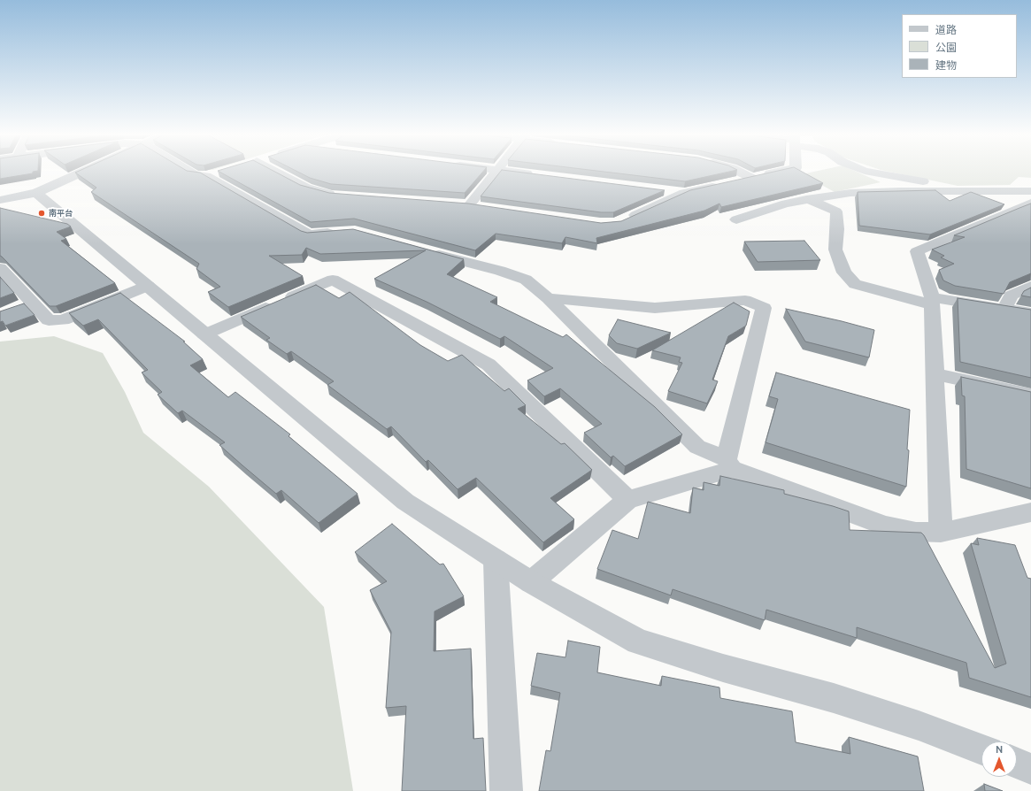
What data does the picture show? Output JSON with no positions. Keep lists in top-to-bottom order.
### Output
{
  "places": ["南平台"],
  "legend": ["道路", "公園", "建物"],
  "north": "top"
}
